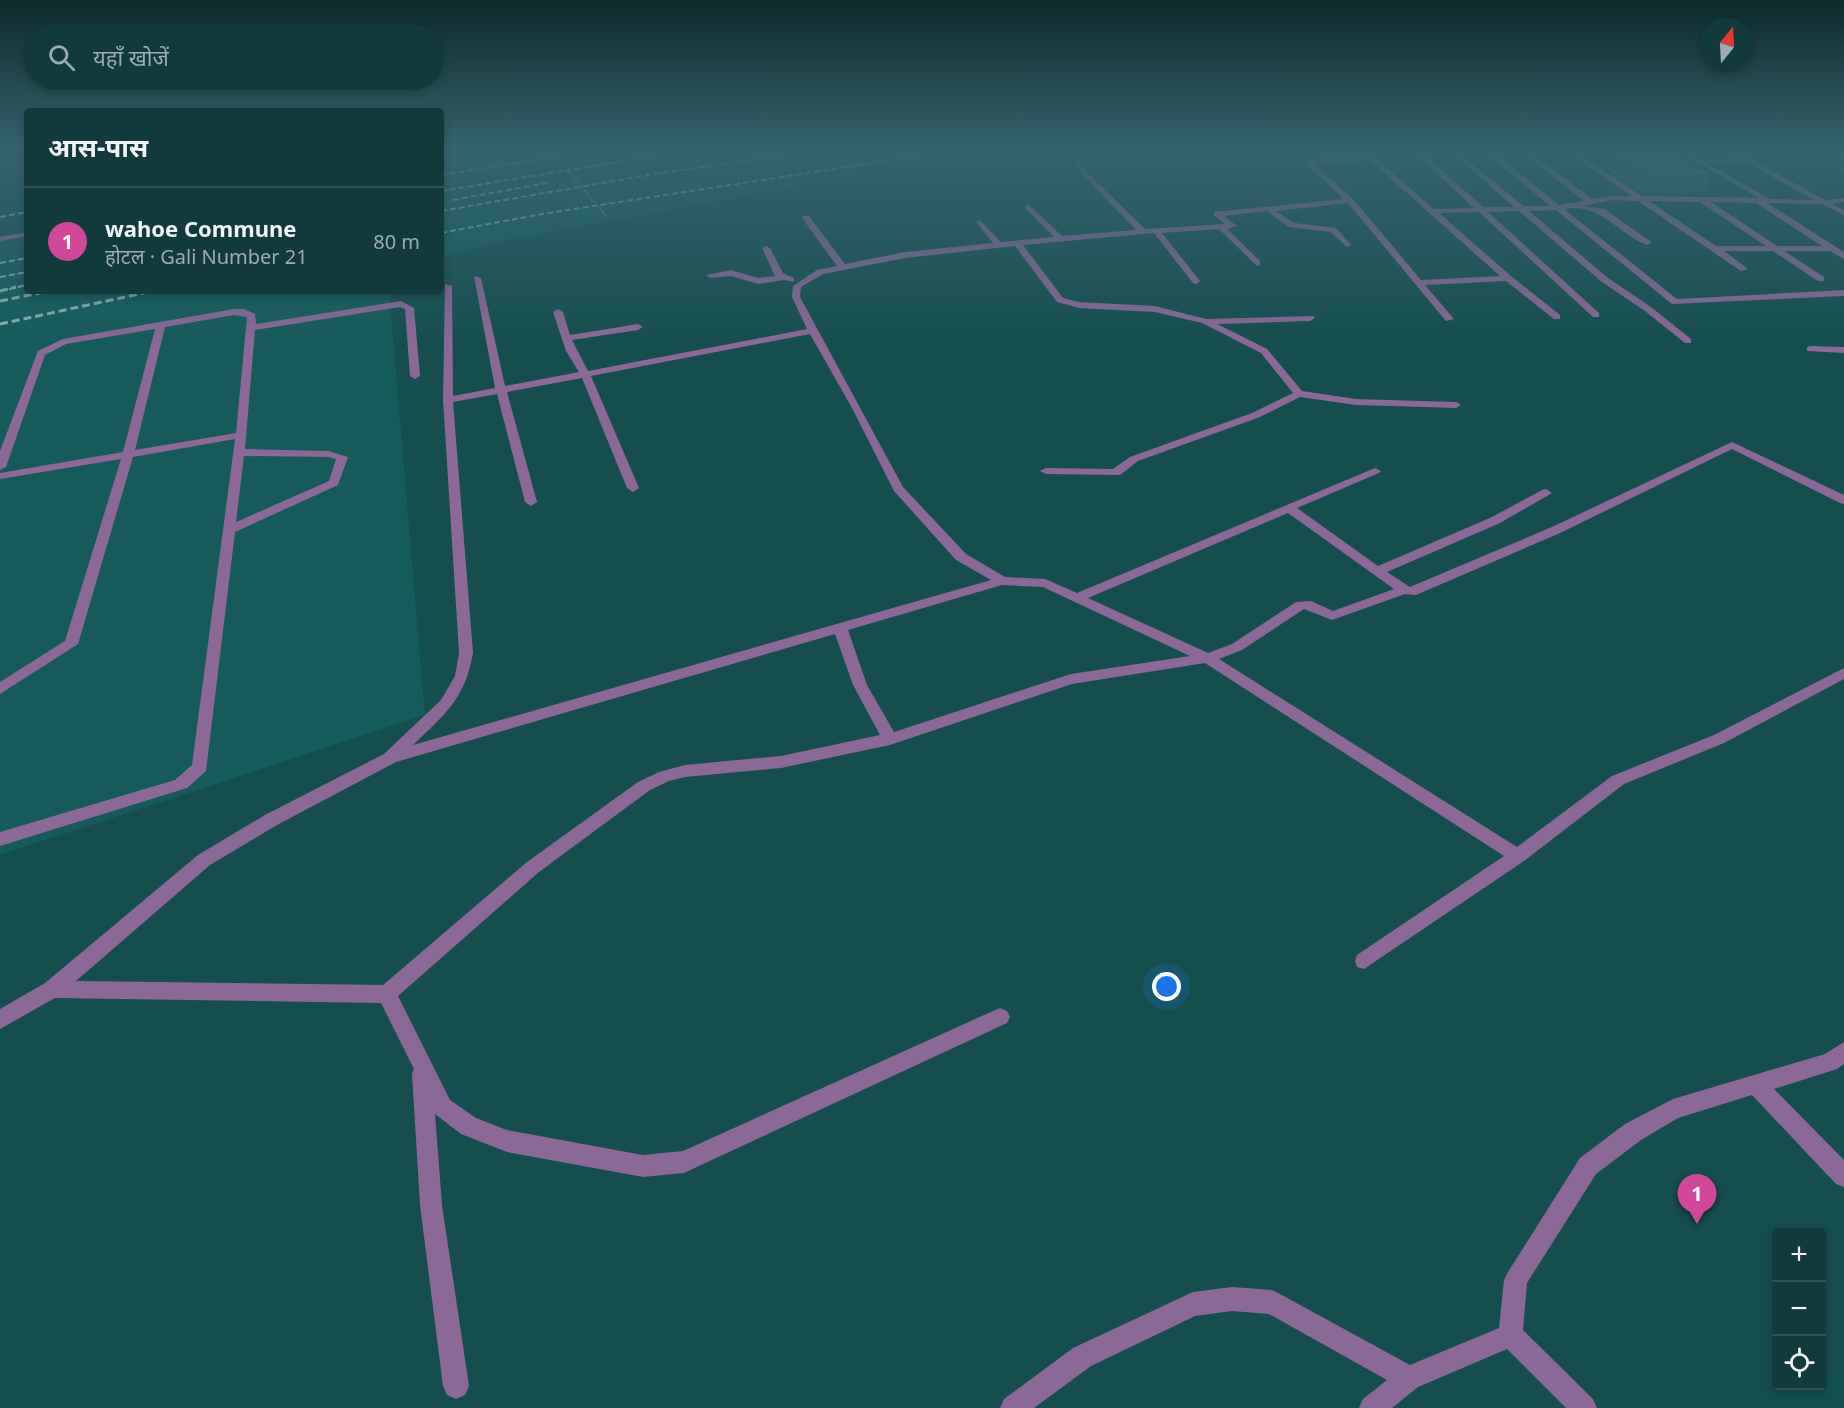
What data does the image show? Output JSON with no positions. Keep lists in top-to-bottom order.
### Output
{
  "north": "top",
  "page": {
    "search": "यहाँ खोजें",
    "heading": "आस-पास",
    "list": [
      {
        "mark": "1",
        "name": "wahoe Commune",
        "note": "होटल · Gali Number 21",
        "value": "80 m"
      }
    ],
    "pins": "1",
    "map_buttons": ["+", "−"]
  }
}
